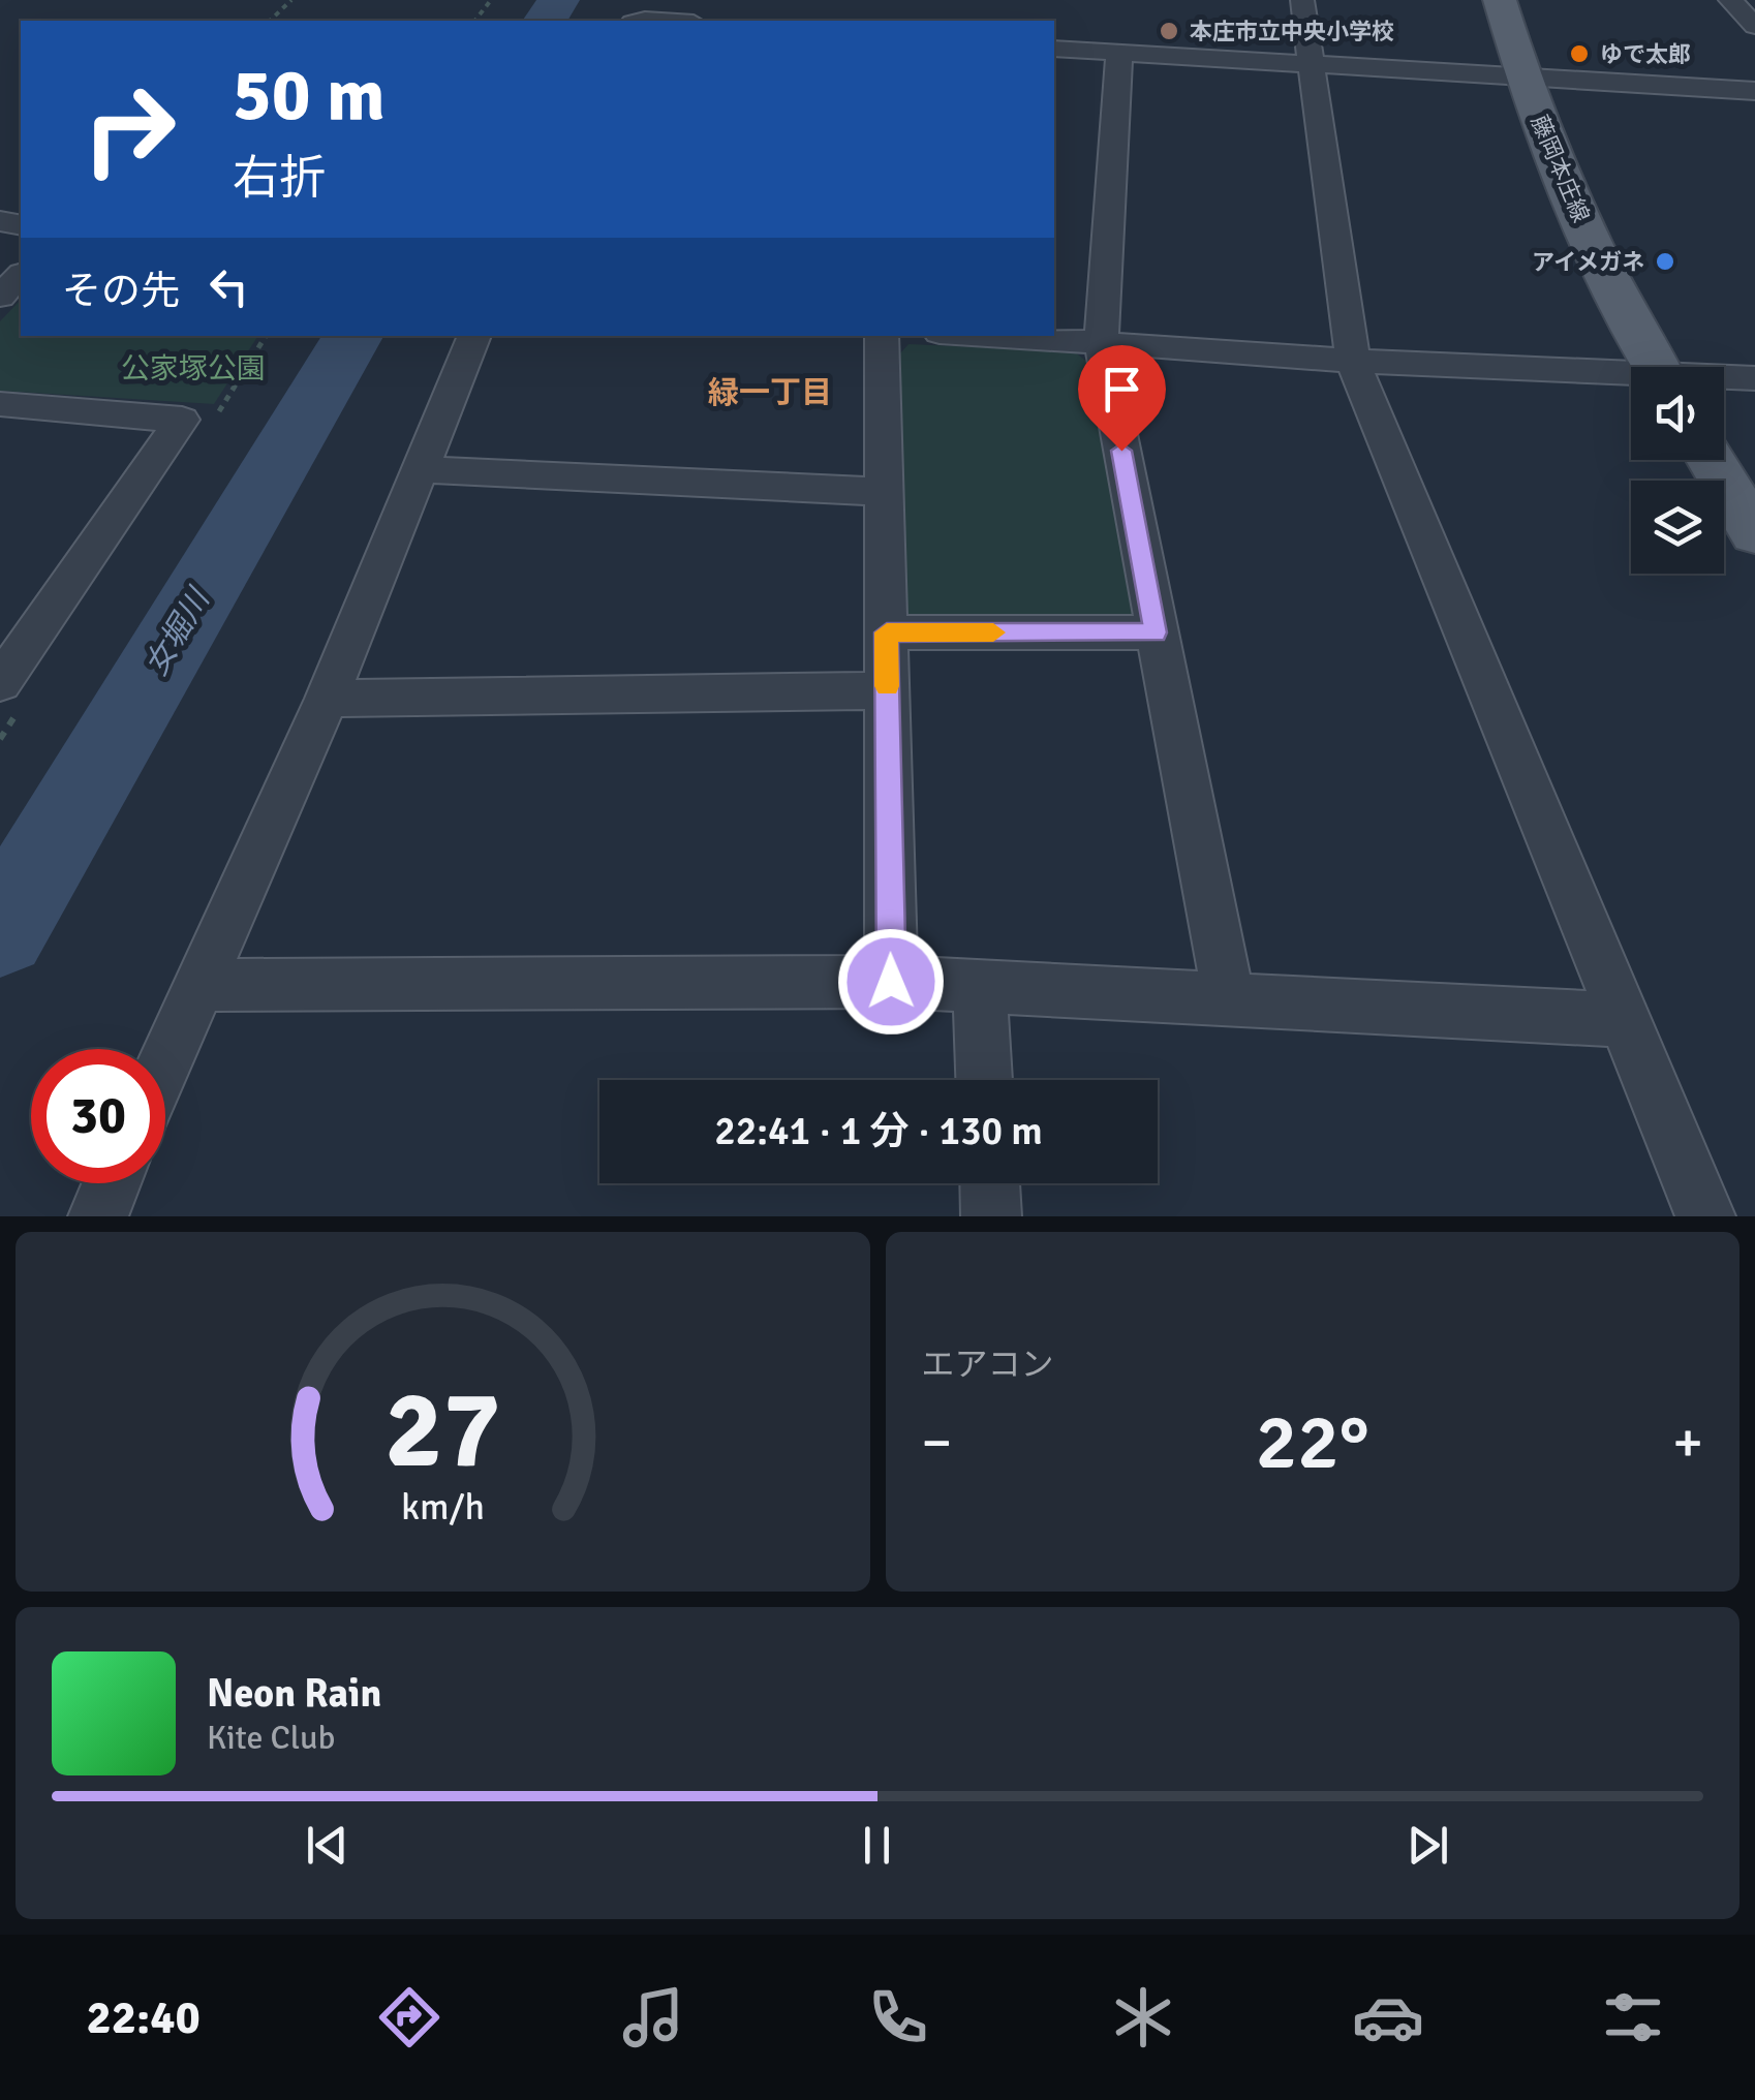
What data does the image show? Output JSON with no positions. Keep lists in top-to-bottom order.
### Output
{
  "streets": {
    "main road": ["藤岡本庄線"]
  },
  "districts": ["緑一丁目"],
  "water": ["女堀川"],
  "parks": ["公家塚公園"],
  "places": ["本庄市立中央小学校", "ゆで太郎", "アイメガネ"],
  "page": {
    "turn": ["50 m", "右折"],
    "then": "その先",
    "limit": "30",
    "trip": "22:41 · 1 分 · 130 m",
    "tile": "エアコン",
    "heat": ["−", "22°", "+"],
    "song": ["Neon Rain", "Kite Club"],
    "tabs": "22:40",
    "gauge": ["27", "km/h"]
  }
}
